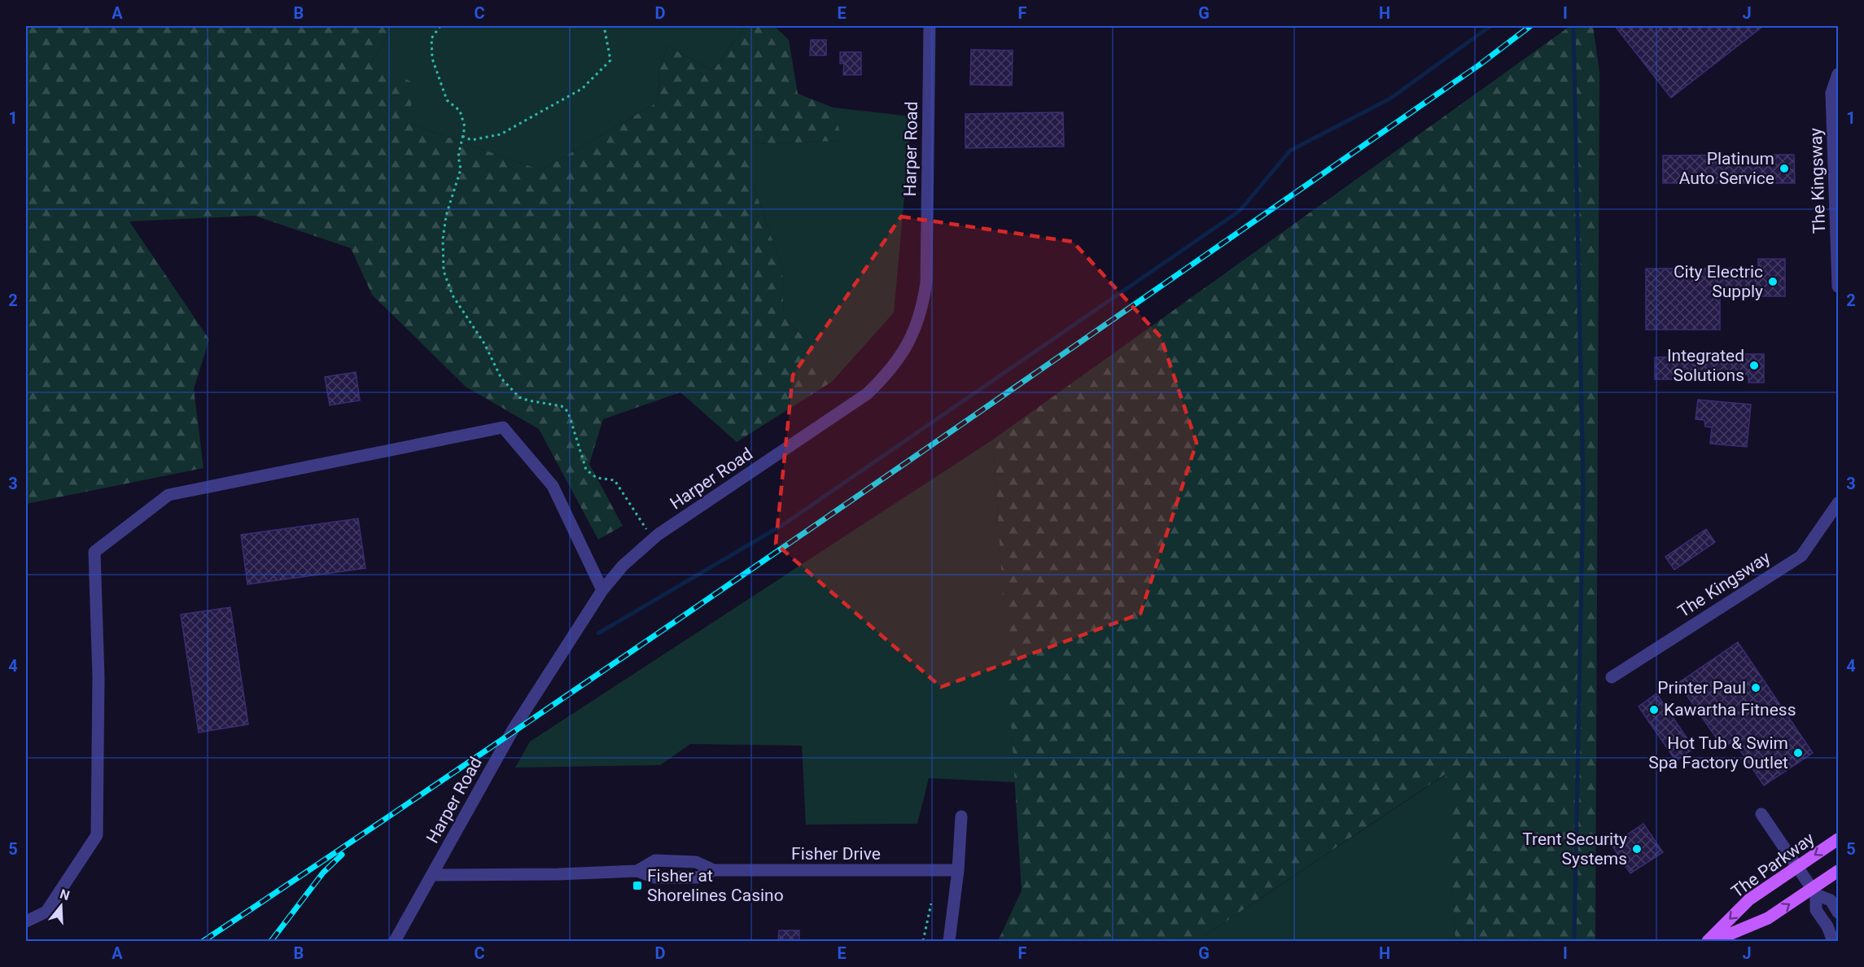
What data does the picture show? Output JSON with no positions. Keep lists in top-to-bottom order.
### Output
{
  "streets": {
    "main road": ["The Parkway"],
    "street": ["Harper Road", "The Kingsway", "Fisher Drive"]
  },
  "crossings": [
    ["Harper Road", "Fisher Drive"]
  ],
  "places": {
    "other": [
      "Platinum Auto Service",
      "City Electric Supply",
      "Integrated Solutions",
      "Printer Paul",
      "Kawartha Fitness",
      "Hot Tub & Swim Spa Factory Outlet",
      "Trent Security Systems"
    ],
    "transit": ["Fisher at Shorelines Casino"]
  },
  "north": "top",
  "grid": {
    "columns": [
      "A",
      "B",
      "C",
      "D",
      "E",
      "F",
      "G",
      "H",
      "I",
      "J"
    ],
    "rows": [
      "1",
      "2",
      "3",
      "4",
      "5"
    ]
  }
}
